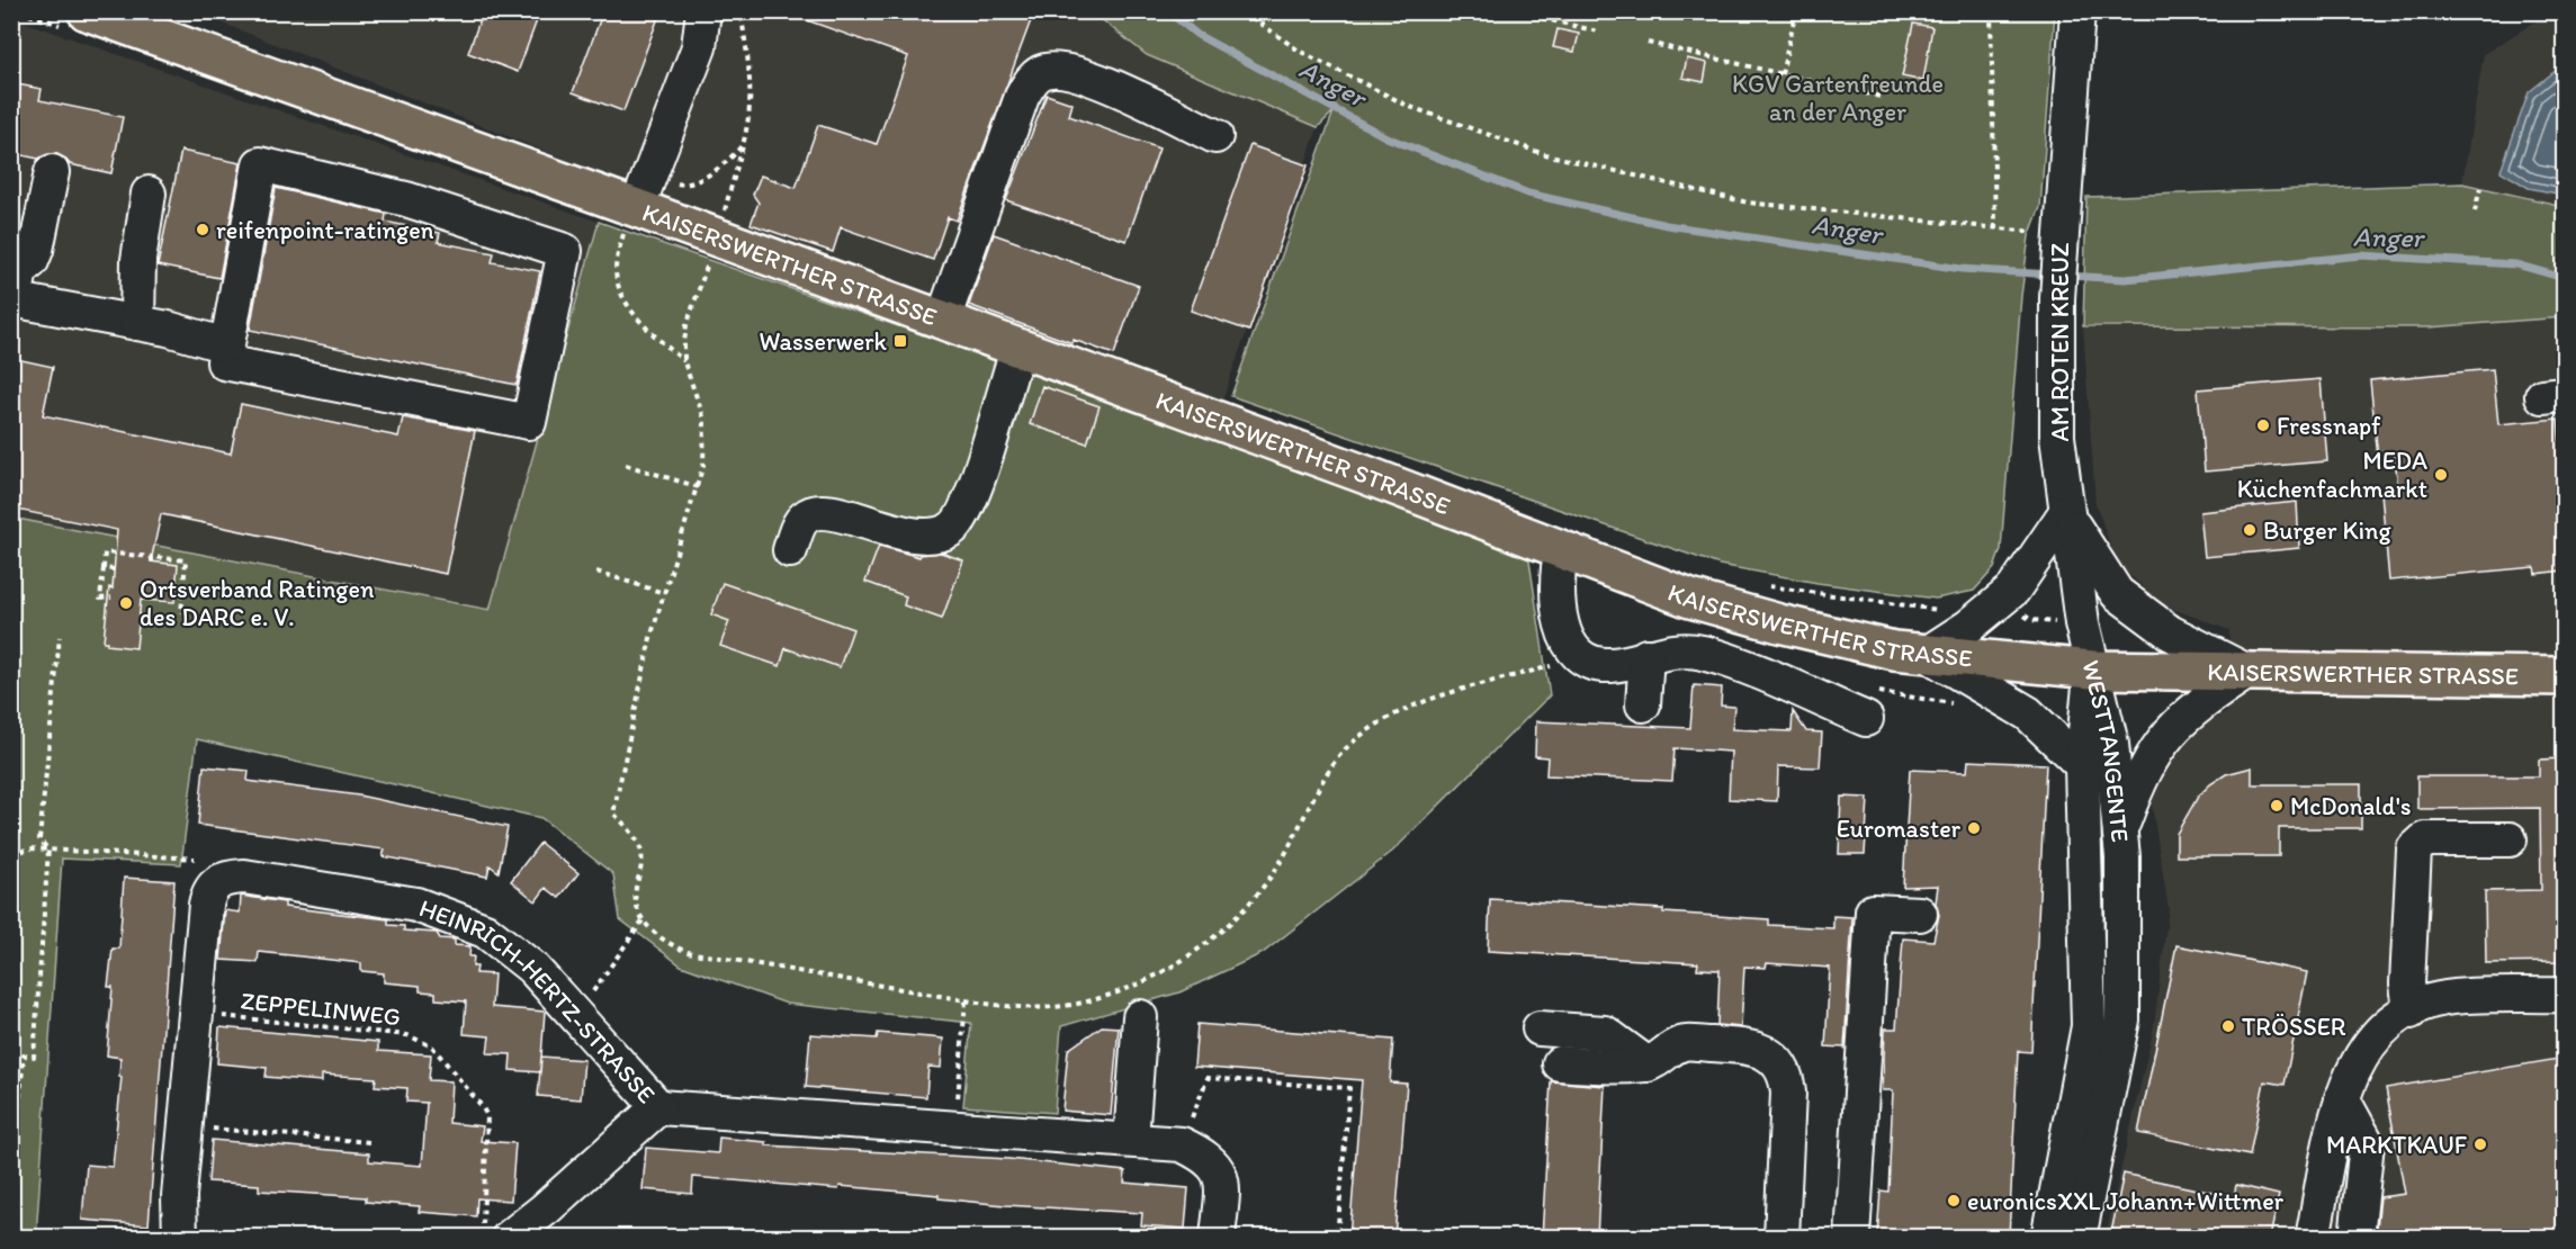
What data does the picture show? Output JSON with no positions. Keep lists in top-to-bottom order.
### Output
{
  "streets": {
    "main road": ["KAISERSWERTHER STRASSE"],
    "street": ["AM ROTEN KREUZ", "WESTTANGENTE", "HEINRICH-HERTZ-STRASSE"],
    "path": ["ZEPPELINWEG"]
  },
  "crossings": [
    ["KAISERSWERTHER STRASSE", "AM ROTEN KREUZ"],
    ["KAISERSWERTHER STRASSE", "WESTTANGENTE"],
    ["AM ROTEN KREUZ", "WESTTANGENTE"],
    ["HEINRICH-HERTZ-STRASSE", "ZEPPELINWEG"]
  ],
  "water": ["Anger"],
  "parks": ["KGV Gartenfreunde an der Anger"],
  "places": {
    "other": [
      "reifenpoint-ratingen",
      "Fressnapf",
      "MEDA Küchenfachmarkt",
      "Burger King",
      "Ortsverband Ratingen des DARC e. V.",
      "McDonald's",
      "Euromaster",
      "TRÖSSER",
      "MARKTKAUF",
      "euronicsXXL Johann+Wittmer"
    ],
    "transit": ["Wasserwerk"]
  }
}
